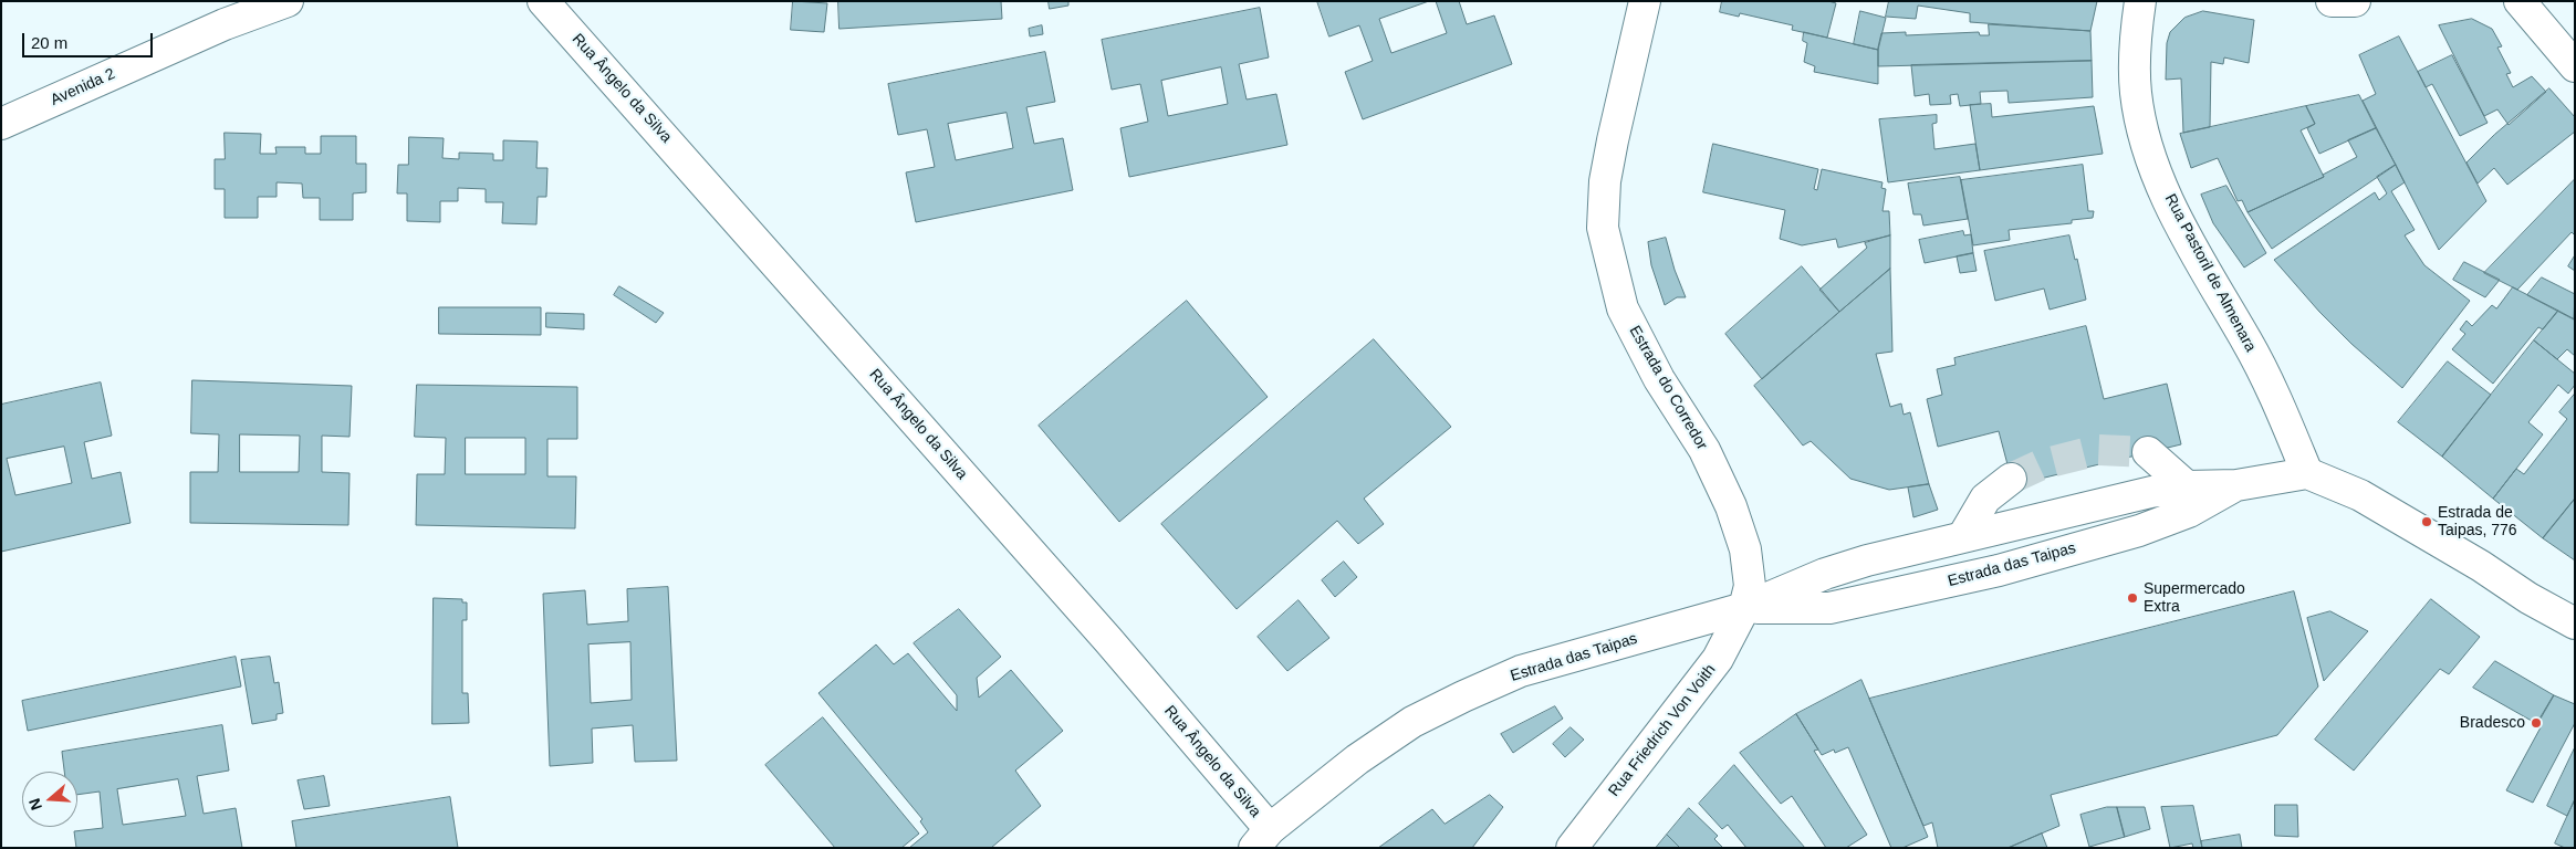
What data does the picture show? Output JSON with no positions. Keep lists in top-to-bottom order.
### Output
{
  "streets": {
    "main road": [
      "Avenida 2",
      "Rua Ângelo da Silva",
      "Rua Pastoril de Almenara",
      "Estrada do Corredor",
      "Estrada das Taipas",
      "Rua Friedrich Von Voith"
    ]
  },
  "crossings": [
    ["Rua Ângelo da Silva", "Estrada das Taipas"],
    ["Rua Pastoril de Almenara", "Estrada das Taipas"],
    ["Estrada do Corredor", "Estrada das Taipas"],
    ["Estrada do Corredor", "Rua Friedrich Von Voith"],
    ["Estrada das Taipas", "Rua Friedrich Von Voith"]
  ],
  "places": ["Estrada de Taipas, 776", "Supermercado Extra", "Bradesco"],
  "scale_bar": "20 m",
  "north": "left"
}
